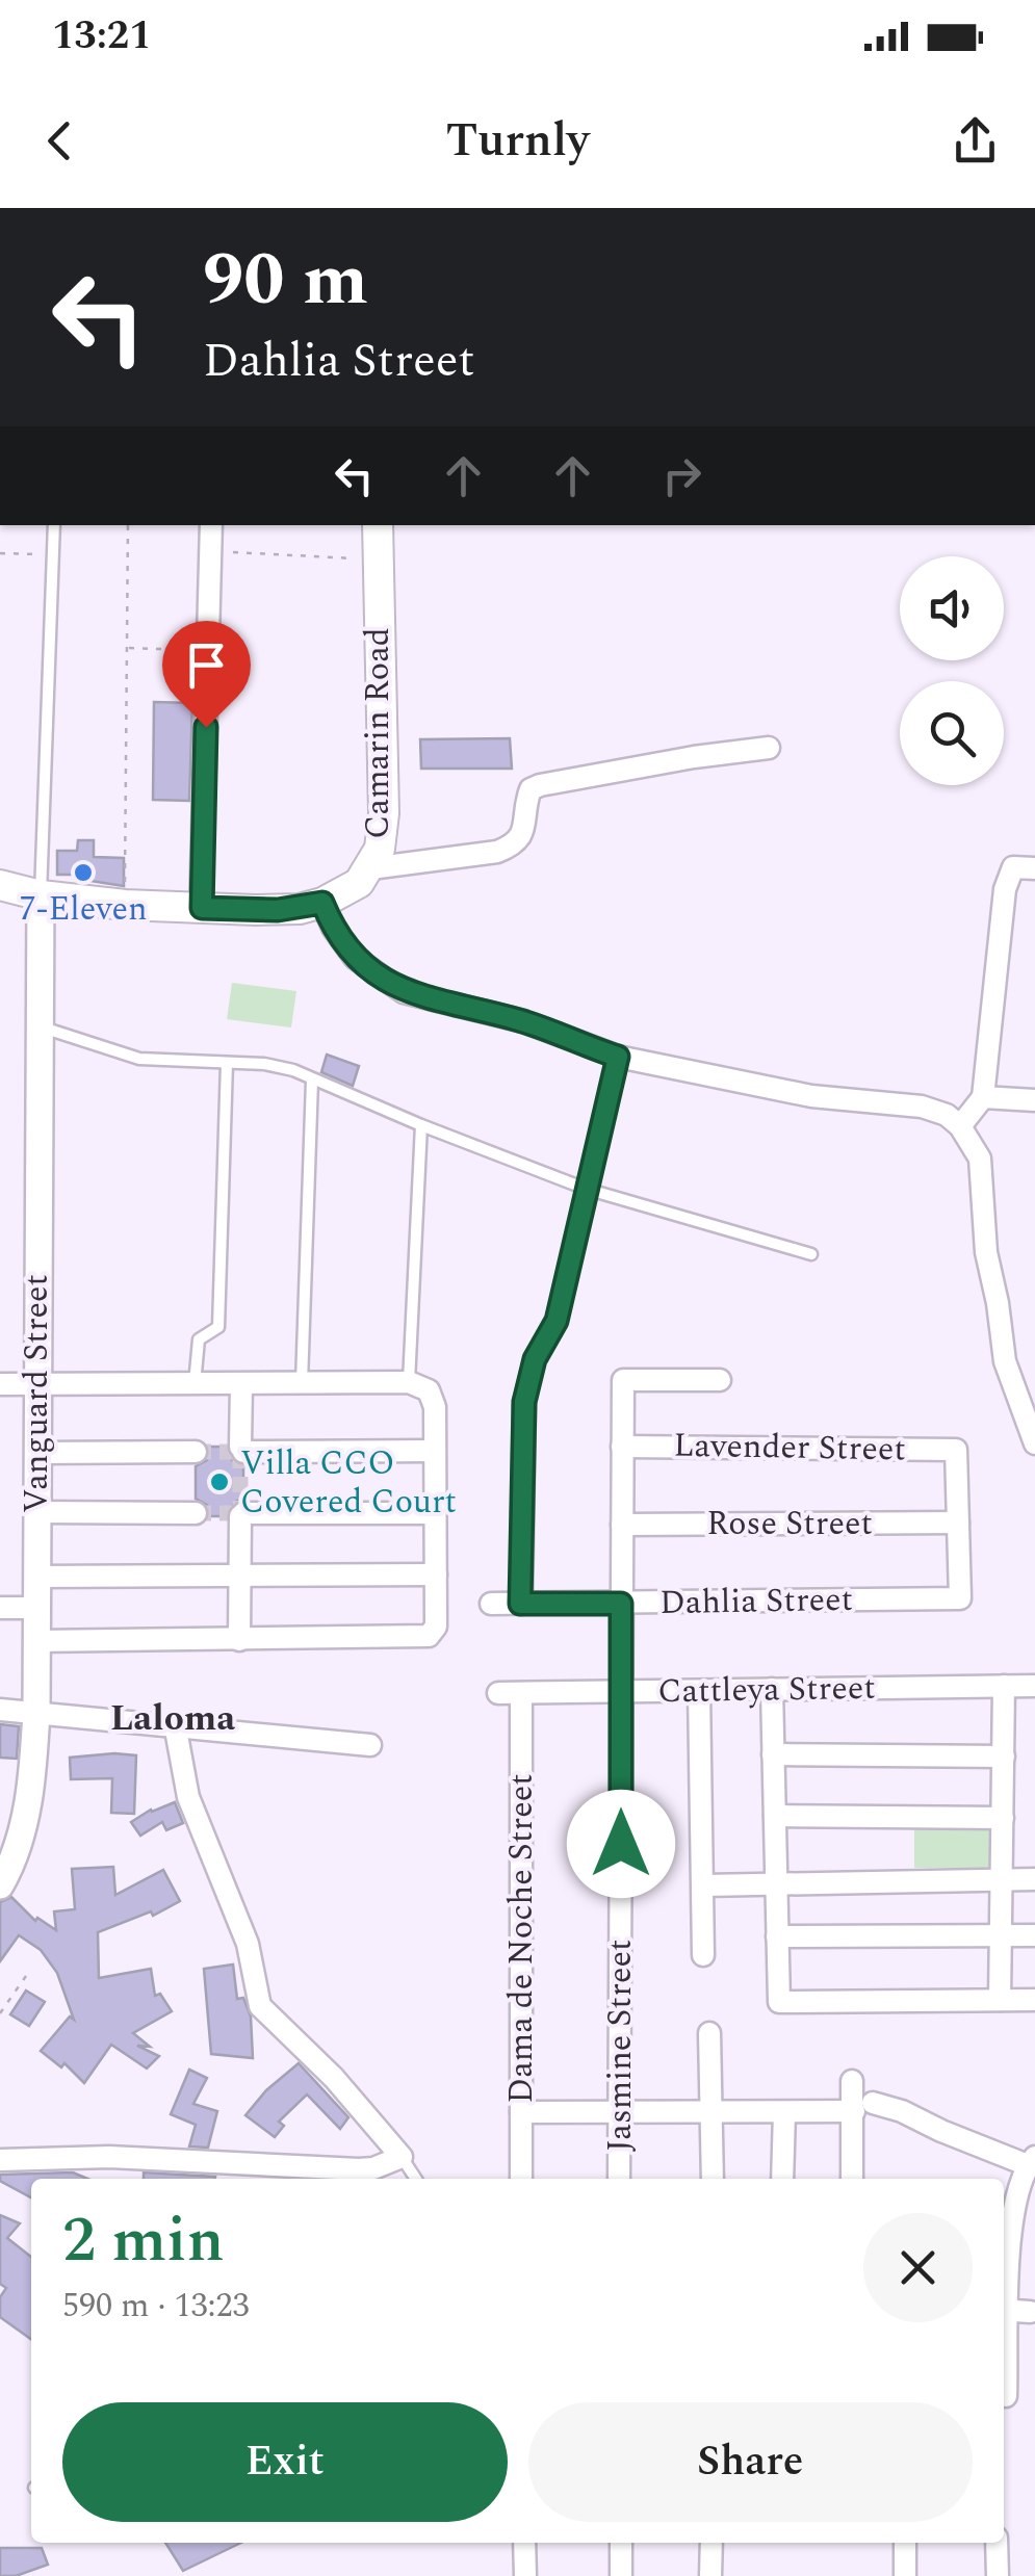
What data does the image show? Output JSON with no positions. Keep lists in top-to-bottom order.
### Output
{
  "streets": {
    "main road": ["Camarin Road"],
    "street": [
      "Vanguard Street",
      "Lavender Street",
      "Rose Street",
      "Dahlia Street",
      "Cattleya Street",
      "Dama de Noche Street",
      "Jasmine Street"
    ]
  },
  "crossings": [
    ["Camarin Road", "Vanguard Street"],
    ["Lavender Street", "Rose Street"],
    ["Lavender Street", "Dahlia Street"],
    ["Lavender Street", "Jasmine Street"],
    ["Rose Street", "Dahlia Street"],
    ["Rose Street", "Jasmine Street"],
    ["Dahlia Street", "Jasmine Street"],
    ["Cattleya Street", "Dama de Noche Street"],
    ["Cattleya Street", "Jasmine Street"]
  ],
  "districts": ["Laloma"],
  "places": ["7-Eleven", "Villa CCO Covered Court"],
  "page": {
    "status": "13:21",
    "header": "Turnly",
    "turn": ["90 m", "Dahlia Street"],
    "heading": ["2 min", "590 m · 13:23"],
    "buttons": ["Exit", "Share"]
  }
}
